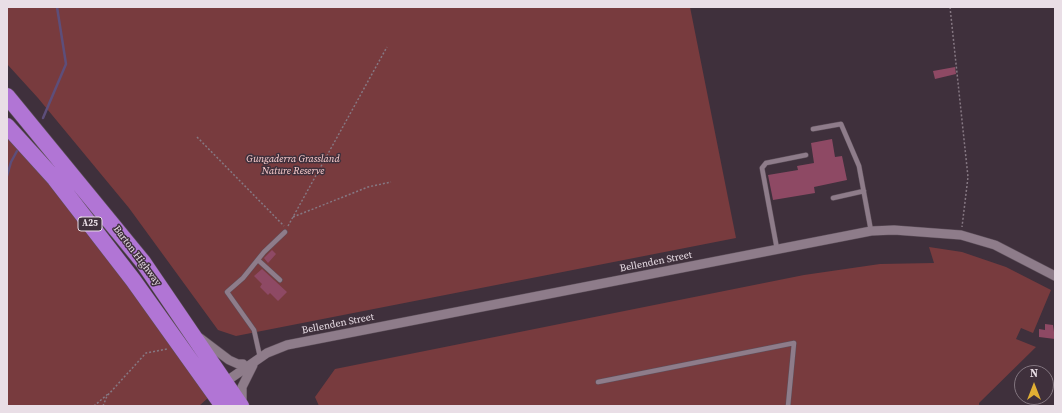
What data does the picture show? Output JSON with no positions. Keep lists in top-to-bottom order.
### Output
{
  "streets": {
    "highway": ["A25", "Barton Highway"],
    "street": ["Bellenden Street"]
  },
  "crossings": [
    ["Barton Highway", "Bellenden Street"]
  ],
  "parks": ["Gungaderra Grassland Nature Reserve"],
  "north": "top"
}
